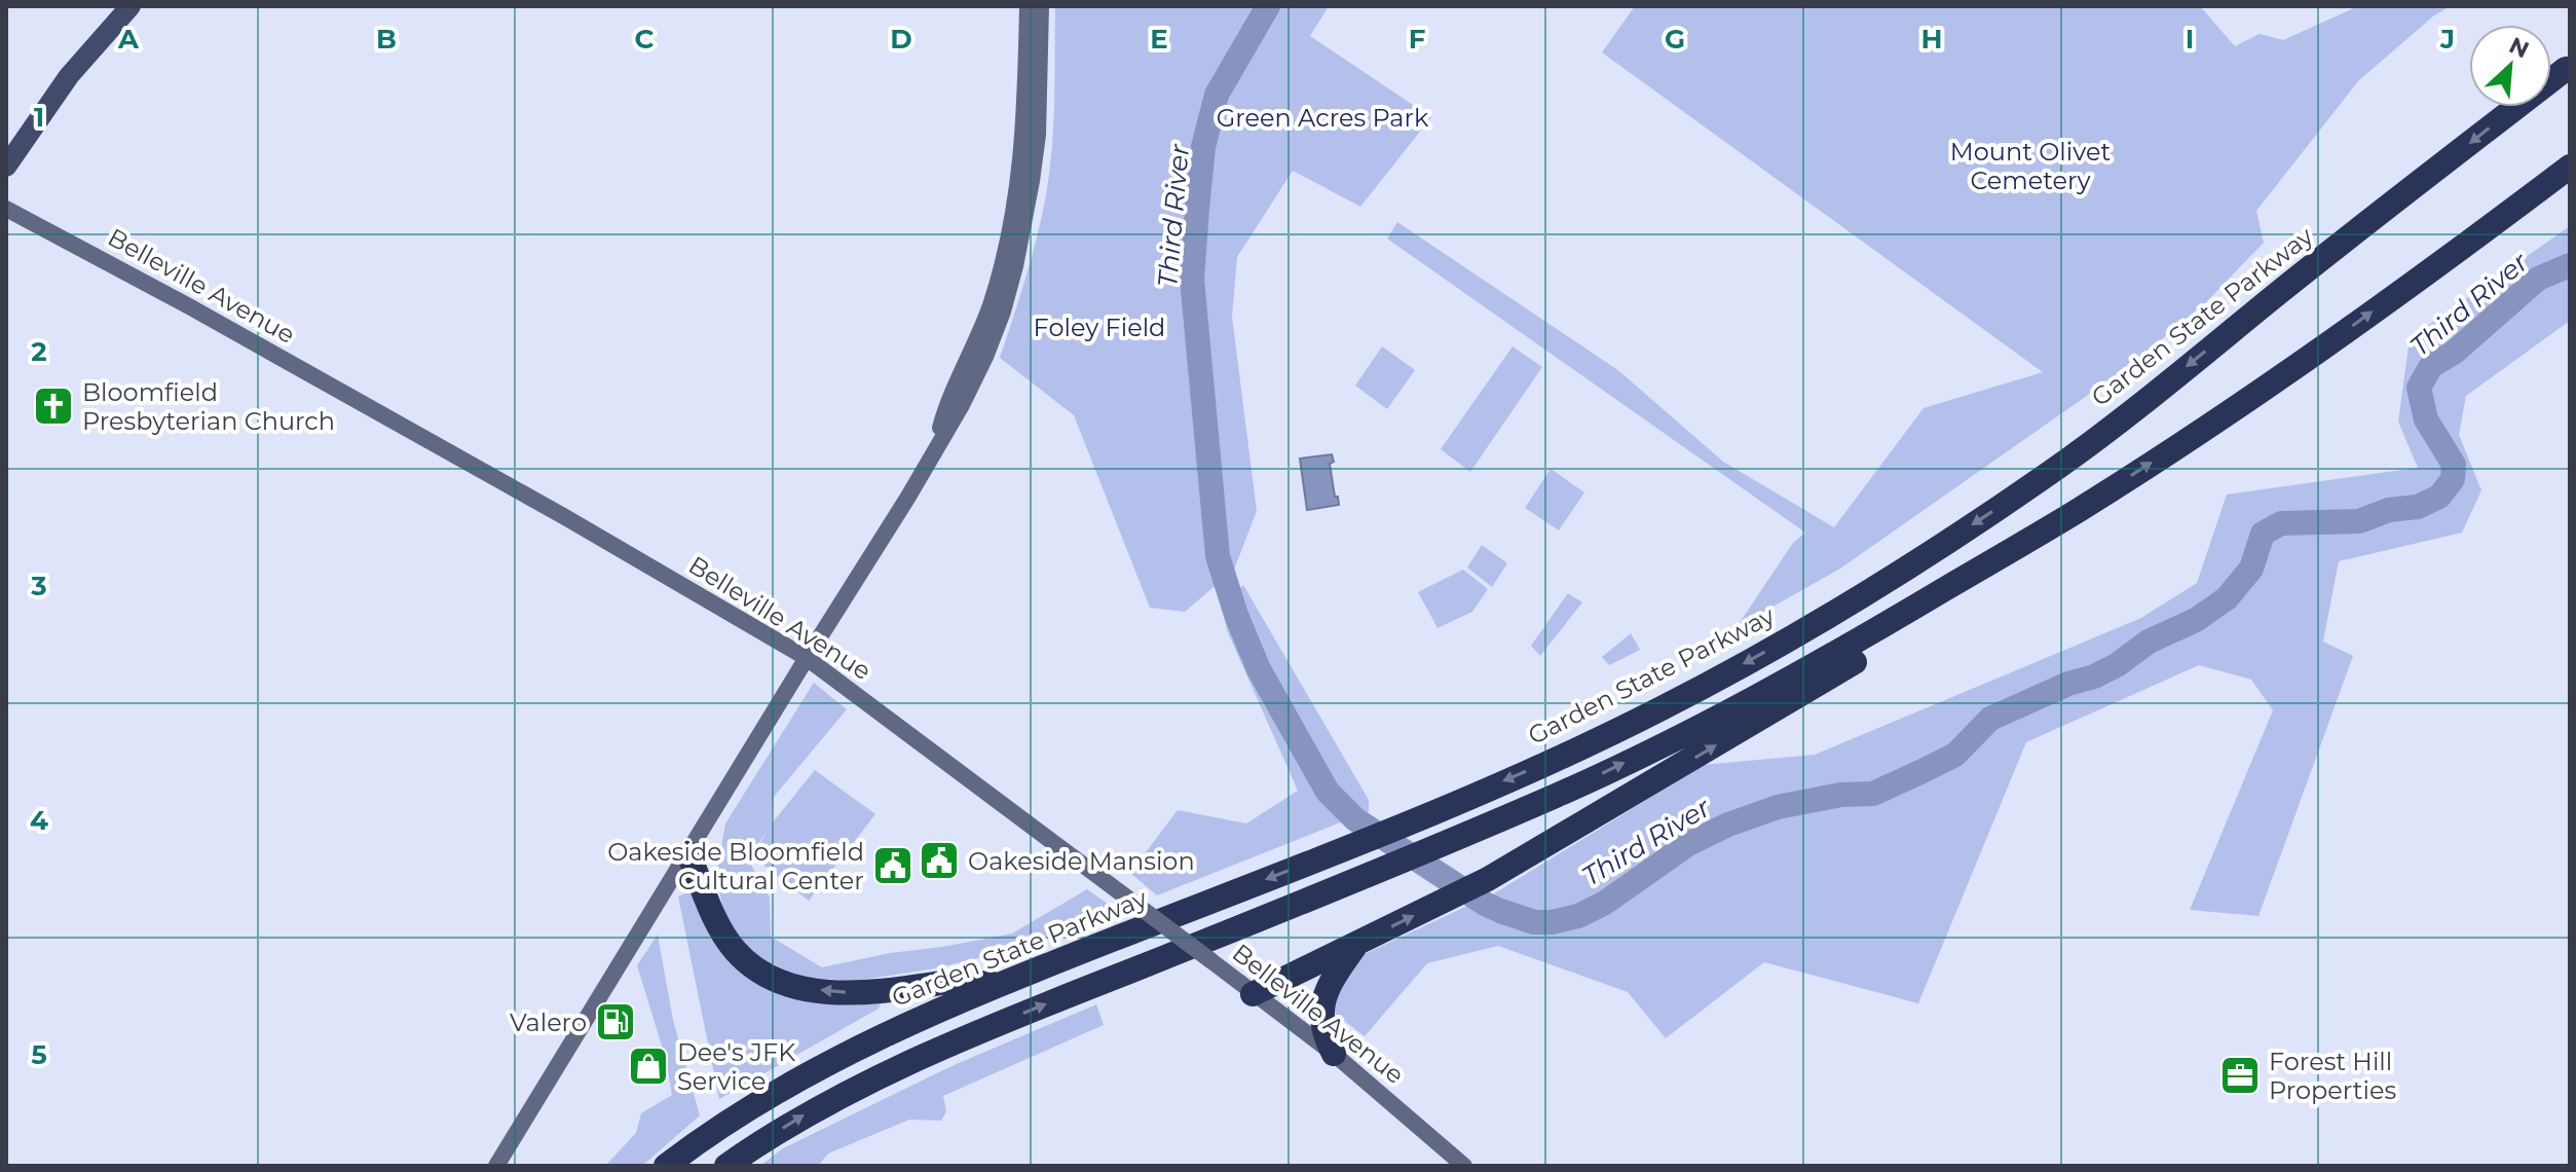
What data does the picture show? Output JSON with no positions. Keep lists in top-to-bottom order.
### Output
{
  "streets": {
    "highway": ["Garden State Parkway"],
    "main road": ["Belleville Avenue"]
  },
  "water": ["Third River"],
  "parks": ["Green Acres Park", "Mount Olivet Cemetery", "Foley Field"],
  "places": {
    "church": ["Bloomfield Presbyterian Church"],
    "public building": ["Oakeside Mansion", "Oakeside Bloomfield Cultural Center"],
    "fuel station": ["Valero"],
    "shop": ["Dee's JFK Service"],
    "office": ["Forest Hill Properties"]
  },
  "north": "top right",
  "grid": {
    "columns": [
      "A",
      "B",
      "C",
      "D",
      "E",
      "F",
      "G",
      "H",
      "I",
      "J"
    ],
    "rows": [
      "1",
      "2",
      "3",
      "4",
      "5"
    ]
  }
}
